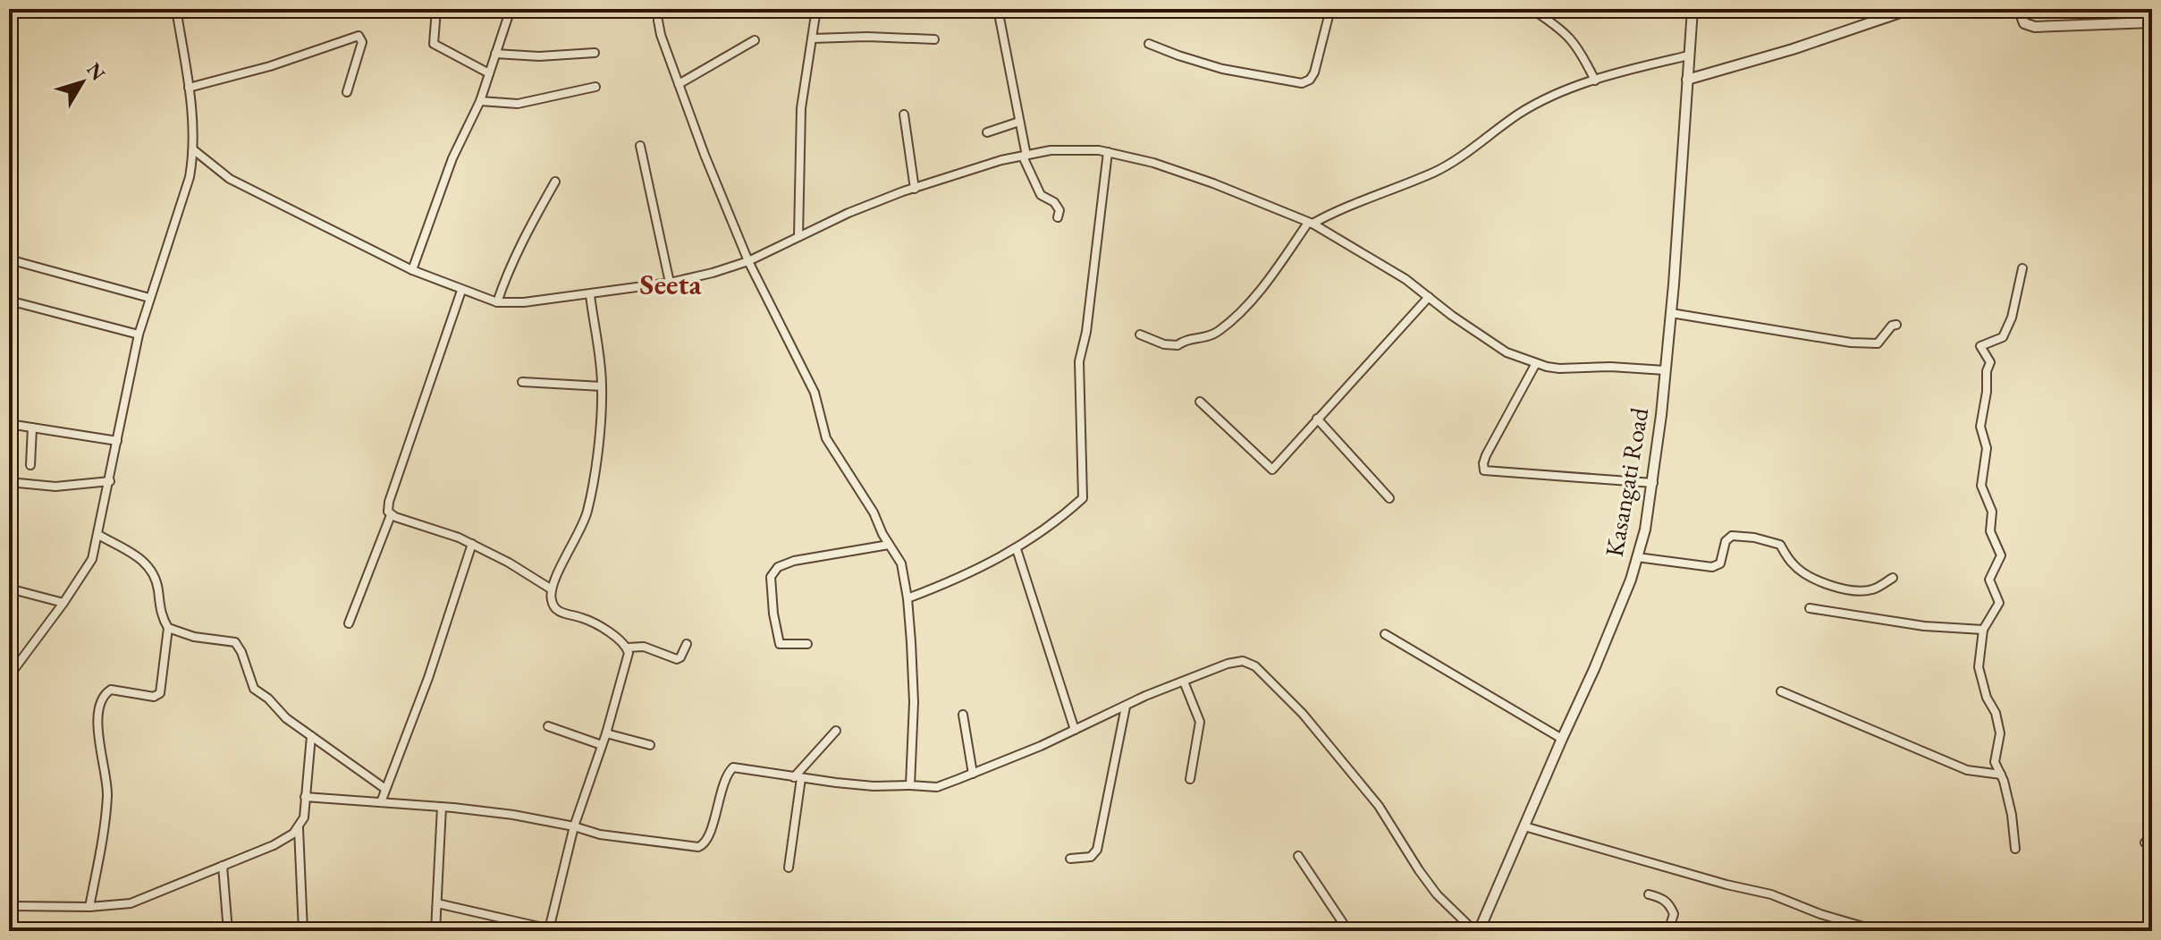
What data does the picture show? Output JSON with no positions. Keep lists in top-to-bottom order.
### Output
{
  "streets": {
    "street": ["Kasangati Road"]
  },
  "districts": ["Seeta"],
  "north": "top right"
}
